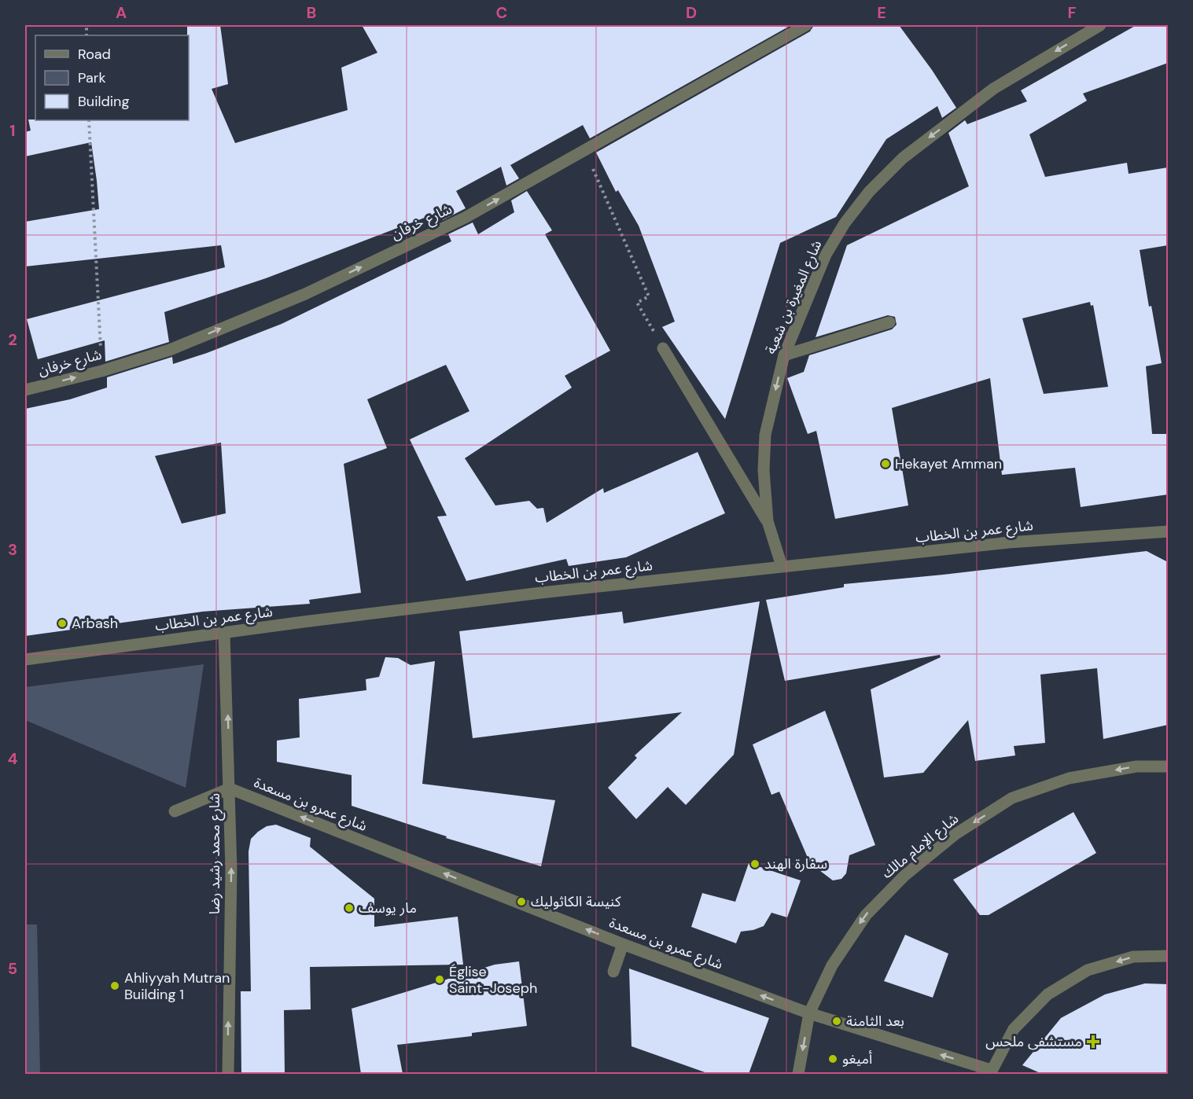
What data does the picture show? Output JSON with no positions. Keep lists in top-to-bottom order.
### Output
{
  "streets": {
    "street": [
      "شارع خرفان",
      "شارع المغيرة بن شعبة",
      "شارع عمر بن الخطاب",
      "شارع عمرو بن مسعدة",
      "شارع الإمام مالك",
      "شارع محمد رشيد رضا"
    ]
  },
  "crossings": [
    ["شارع المغيرة بن شعبة", "شارع عمر بن الخطاب"],
    ["شارع عمر بن الخطاب", "شارع محمد رشيد رضا"],
    ["شارع عمرو بن مسعدة", "شارع الإمام مالك"],
    ["شارع عمرو بن مسعدة", "شارع محمد رشيد رضا"]
  ],
  "one_way": [
    "شارع خرفان",
    "شارع المغيرة بن شعبة",
    "شارع عمرو بن مسعدة",
    "شارع الإمام مالك",
    "شارع محمد رشيد رضا"
  ],
  "places": {
    "other": [
      "Hekayet Amman",
      "Arbash",
      "سفارة الهند",
      "كنيسة الكاثوليك",
      "مار يوسف",
      "Église Saint-Joseph",
      "Ahliyyah Mutran Building 1",
      "بعد الثامنة",
      "أميغو"
    ],
    "health": ["مستشفى ملحس"]
  },
  "legend": ["Road", "Park", "Building"],
  "grid": {
    "columns": [
      "A",
      "B",
      "C",
      "D",
      "E",
      "F"
    ],
    "rows": [
      "1",
      "2",
      "3",
      "4",
      "5"
    ]
  }
}
